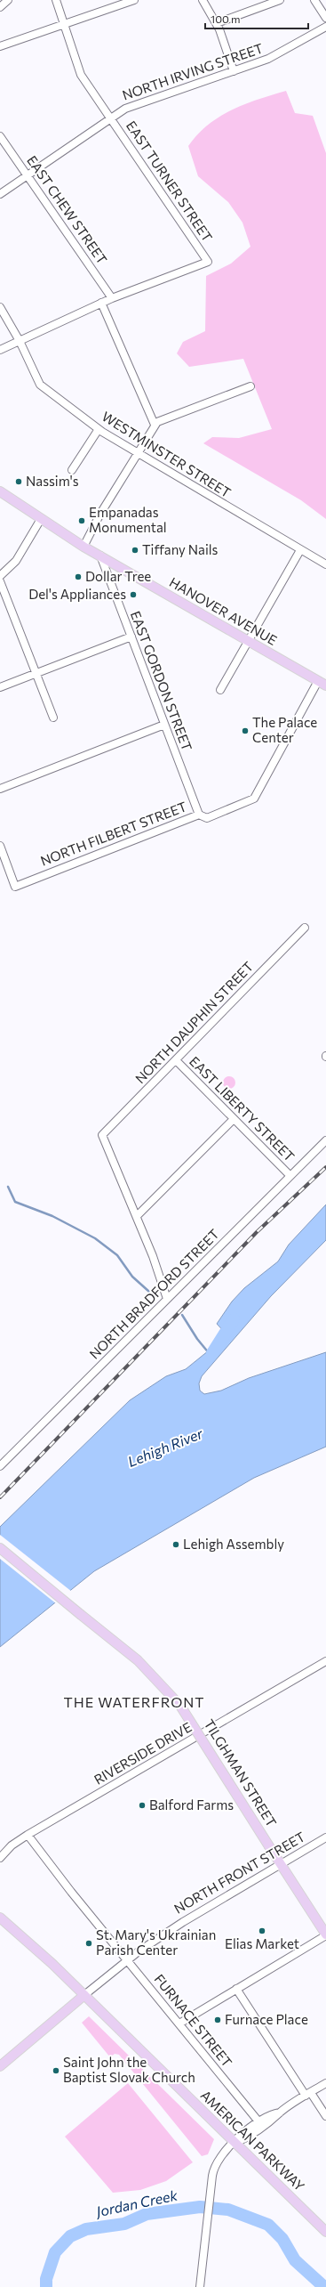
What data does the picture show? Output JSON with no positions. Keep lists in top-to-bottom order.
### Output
{
  "streets": {
    "main road": [
      "HANOVER AVENUE",
      "TILGHMAN STREET",
      "NORTH FRONT STREET",
      "AMERICAN PARKWAY"
    ],
    "street": [
      "NORTH IRVING STREET",
      "EAST TURNER STREET",
      "EAST CHEW STREET",
      "WESTMINSTER STREET",
      "EAST GORDON STREET",
      "NORTH FILBERT STREET",
      "NORTH DAUPHIN STREET",
      "EAST LIBERTY STREET",
      "NORTH BRADFORD STREET",
      "RIVERSIDE DRIVE",
      "FURNACE STREET"
    ]
  },
  "crossings": [
    ["NORTH IRVING STREET", "EAST TURNER STREET"],
    ["NORTH IRVING STREET", "EAST CHEW STREET"],
    ["EAST TURNER STREET", "EAST CHEW STREET"],
    ["HANOVER AVENUE", "EAST GORDON STREET"],
    ["HANOVER AVENUE", "NORTH FILBERT STREET"],
    ["EAST GORDON STREET", "NORTH FILBERT STREET"],
    ["NORTH DAUPHIN STREET", "EAST LIBERTY STREET"],
    ["EAST LIBERTY STREET", "NORTH BRADFORD STREET"],
    ["RIVERSIDE DRIVE", "FURNACE STREET"],
    ["TILGHMAN STREET", "NORTH FRONT STREET"],
    ["NORTH FRONT STREET", "FURNACE STREET"],
    ["NORTH FRONT STREET", "AMERICAN PARKWAY"]
  ],
  "districts": ["THE WATERFRONT"],
  "water": ["Lehigh River", "Jordan Creek"],
  "places": [
    "Nassim's",
    "Empanadas Monumental",
    "Tiffany Nails",
    "Dollar Tree",
    "Del's Appliances",
    "The Palace Center",
    "Lehigh Assembly",
    "Balford Farms",
    "Elias Market",
    "St. Mary's Ukrainian Parish Center",
    "Furnace Place",
    "Saint John the Baptist Slovak Church"
  ],
  "scale_bar": "100 m"
}
